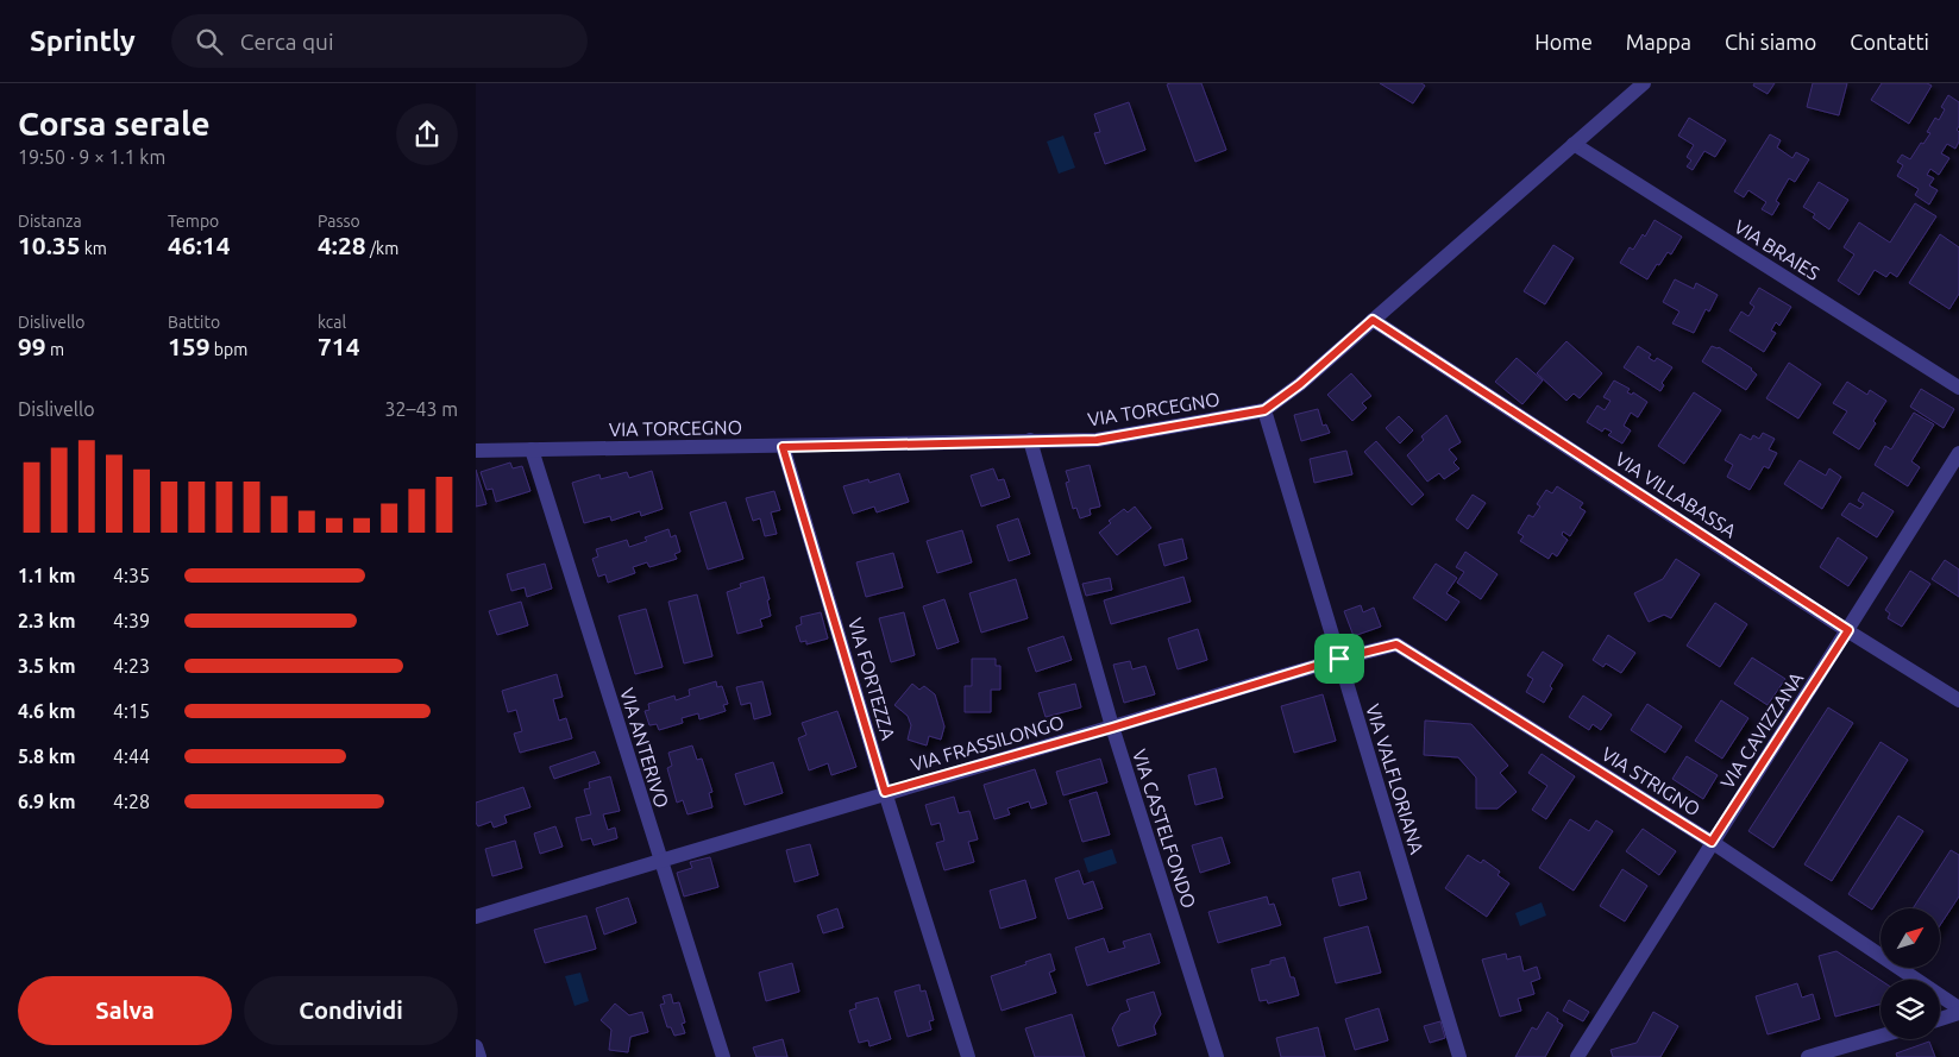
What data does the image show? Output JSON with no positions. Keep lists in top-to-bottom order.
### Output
{
  "streets": {
    "street": [
      "VIA BRAIES",
      "VIA TORCEGNO",
      "VIA VILLABASSA",
      "VIA FORTEZZA",
      "VIA CAVIZZANA",
      "VIA FRASSILONGO",
      "VIA ANTERIVO",
      "VIA VALFLORIANA",
      "VIA STRIGNO",
      "VIA CASTELFONDO"
    ]
  },
  "crossings": [
    ["VIA BRAIES", "VIA TORCEGNO"],
    ["VIA TORCEGNO", "VIA VILLABASSA"],
    ["VIA TORCEGNO", "VIA FORTEZZA"],
    ["VIA TORCEGNO", "VIA ANTERIVO"],
    ["VIA TORCEGNO", "VIA VALFLORIANA"],
    ["VIA TORCEGNO", "VIA CASTELFONDO"],
    ["VIA VILLABASSA", "VIA CAVIZZANA"],
    ["VIA FORTEZZA", "VIA FRASSILONGO"],
    ["VIA CAVIZZANA", "VIA STRIGNO"],
    ["VIA FRASSILONGO", "VIA ANTERIVO"],
    ["VIA FRASSILONGO", "VIA VALFLORIANA"],
    ["VIA FRASSILONGO", "VIA STRIGNO"],
    ["VIA FRASSILONGO", "VIA CASTELFONDO"],
    ["VIA VALFLORIANA", "VIA STRIGNO"]
  ],
  "north": "top right",
  "page": {
    "header": "Sprintly",
    "search": "Cerca qui",
    "nav": [
      "Home",
      "Mappa",
      "Chi siamo",
      "Contatti"
    ],
    "heading": ["Corsa serale", "19:50 · 9 × 1.1 km"],
    "stats": [
      ["Distanza", "10.35 km"],
      ["Tempo", "46:14"],
      ["Passo", "4:28 /km"],
      ["Dislivello", "99 m"],
      ["Battito", "159 bpm"],
      ["kcal", "714"]
    ],
    "chart": ["Dislivello", "32–43 m"],
    "list": [
      {
        "name": "1.1 km",
        "note": "4:35"
      },
      {
        "name": "2.3 km",
        "note": "4:39"
      },
      {
        "name": "3.5 km",
        "note": "4:23"
      },
      {
        "name": "4.6 km",
        "note": "4:15"
      },
      {
        "name": "5.8 km",
        "note": "4:44"
      },
      {
        "name": "6.9 km",
        "note": "4:28"
      }
    ],
    "buttons": ["Salva", "Condividi"]
  }
}
